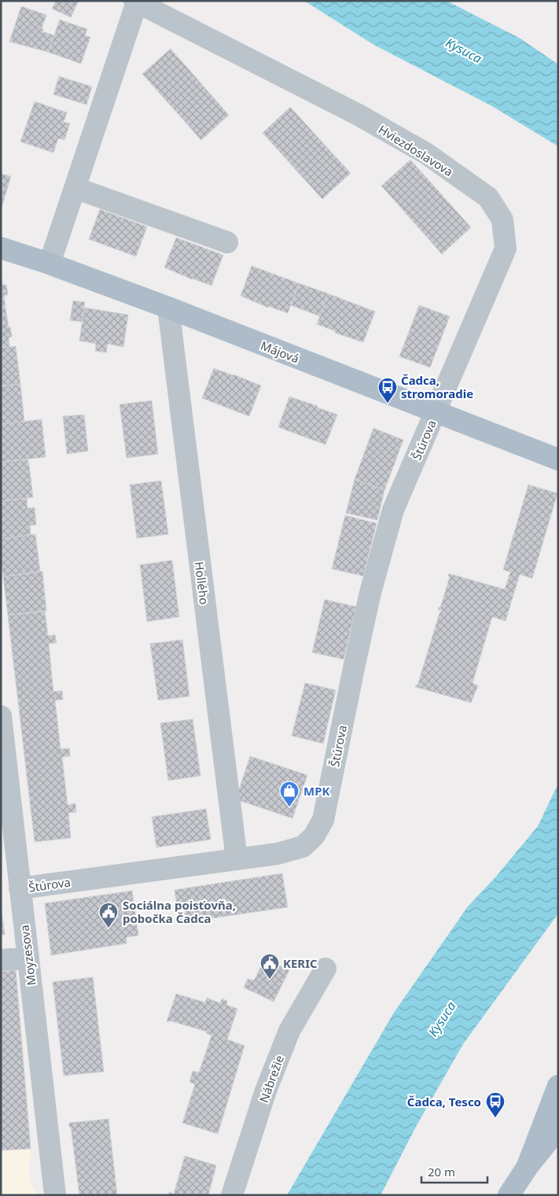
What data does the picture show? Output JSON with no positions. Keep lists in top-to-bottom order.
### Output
{
  "streets": {
    "main road": ["Májová"],
    "street": [
      "Hviezdoslavova",
      "Štúrova",
      "Hollého",
      "Moyzesova",
      "Nábrežie"
    ]
  },
  "crossings": [
    ["Hviezdoslavova", "Májová"],
    ["Hviezdoslavova", "Štúrova"],
    ["Májová", "Štúrova"],
    ["Májová", "Hollého"],
    ["Štúrova", "Hollého"],
    ["Štúrova", "Moyzesova"]
  ],
  "water": ["Kysuca"],
  "places": {
    "bus stop": ["Čadca, stromoradie", "Čadca, Tesco"],
    "shop": ["MPK"],
    "public building": ["Sociálna poisťovňa, pobočka Čadca", "KERIC"]
  },
  "scale_bar": "20 m"
}
